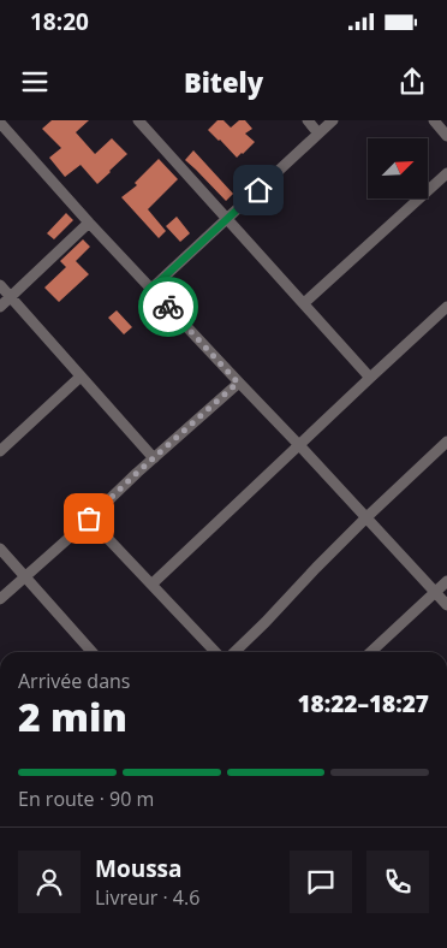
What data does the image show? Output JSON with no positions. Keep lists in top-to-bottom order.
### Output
{
  "north": "top right",
  "page": {
    "status": "18:20",
    "header": "Bitely",
    "heading": ["2 min", "Arrivée dans", "18:22–18:27"],
    "panel": ["Moussa", "Livreur · 4.6"],
    "bar": "En route · 90 m"
  }
}
